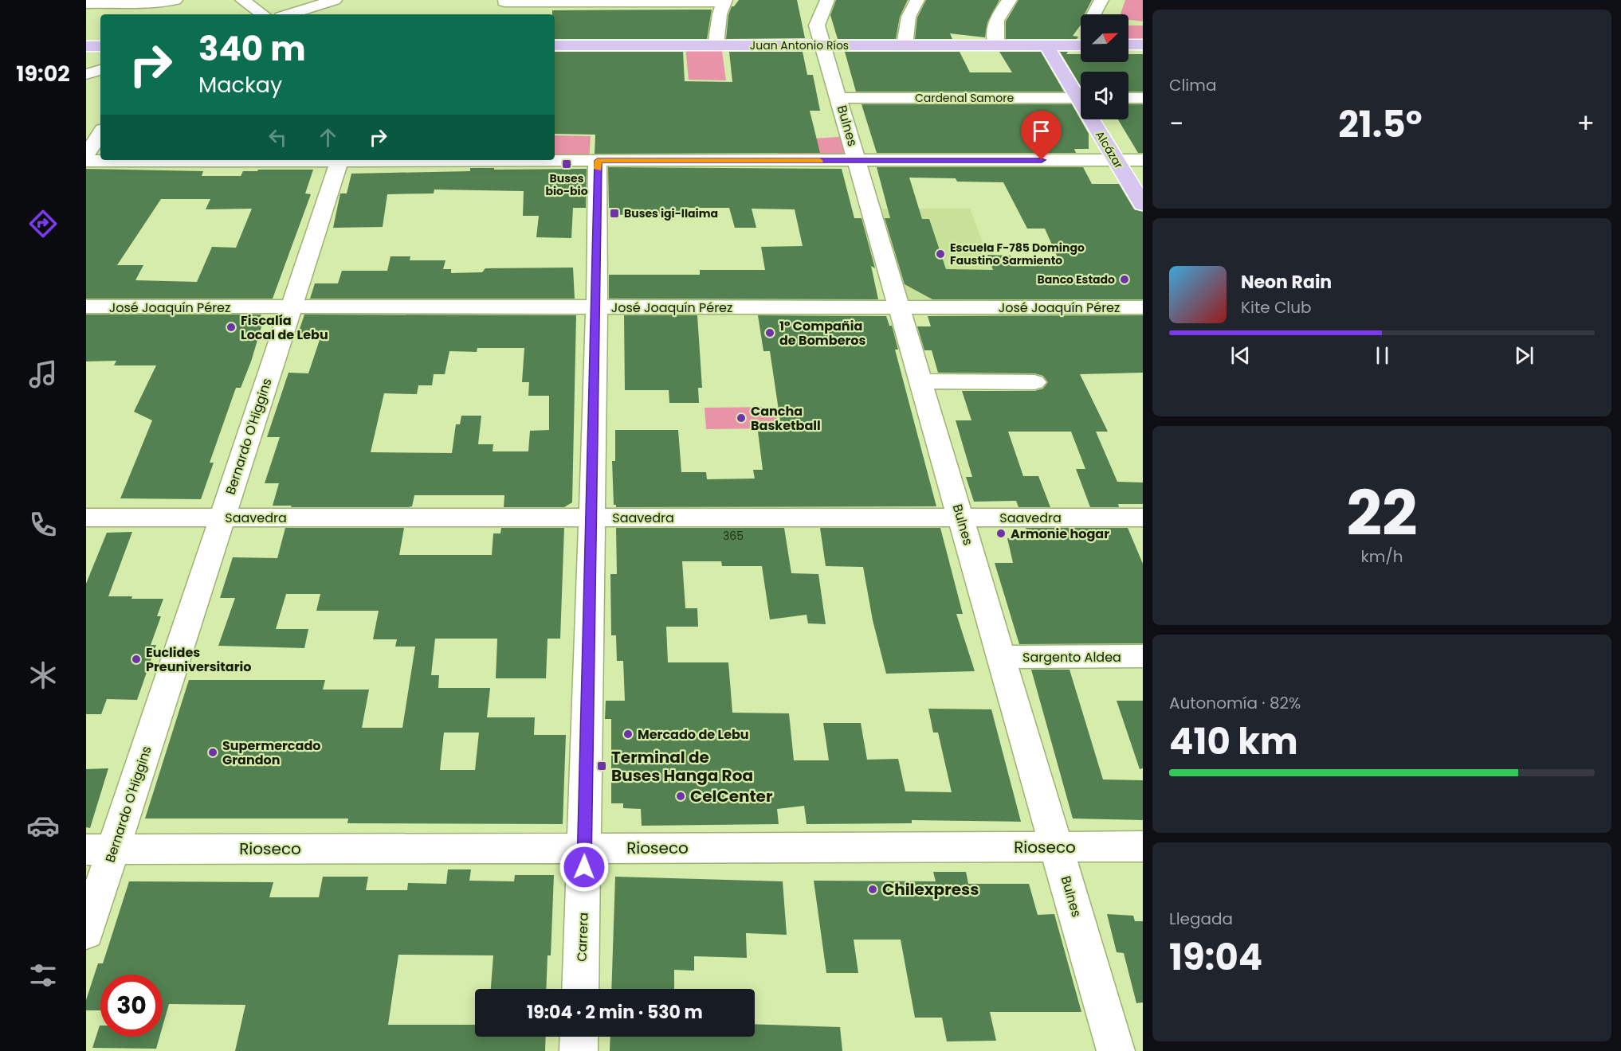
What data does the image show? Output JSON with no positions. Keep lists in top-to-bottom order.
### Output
{
  "streets": {
    "main road": ["Juan Antonio Ríos", "Alcázar"],
    "street": [
      "Cardenal Samore",
      "Bulnes",
      "José Joaquín Pérez",
      "Bernardo O'Higgins",
      "Saavedra",
      "Sargento Aldea",
      "Rioseco",
      "Carrera"
    ]
  },
  "crossings": [
    ["Juan Antonio Ríos", "Bulnes"],
    ["Juan Antonio Ríos", "Alcázar"],
    ["Cardenal Samore", "Bulnes"],
    ["Bulnes", "José Joaquín Pérez"],
    ["Bulnes", "Saavedra"],
    ["Bulnes", "Sargento Aldea"],
    ["Bulnes", "Rioseco"],
    ["José Joaquín Pérez", "Bernardo O'Higgins"],
    ["José Joaquín Pérez", "Carrera"],
    ["Bernardo O'Higgins", "Saavedra"],
    ["Bernardo O'Higgins", "Rioseco"],
    ["Saavedra", "Carrera"],
    ["Rioseco", "Carrera"]
  ],
  "places": {
    "transit": ["Buses bio-bio", "Buses igi-llaima", "Terminal de Buses Hanga Roa"],
    "other": [
      "Escuela F-785 Domingo Faustino Sarmiento",
      "Banco Estado",
      "Fiscalía Local de Lebu",
      "1° Compañia de Bomberos",
      "Cancha Basketball",
      "Armonie hogar",
      "Euclides Preuniversitario",
      "Mercado de Lebu",
      "Supermercado Grandon",
      "CelCenter",
      "Chilexpress"
    ]
  },
  "house_numbers": ["365"],
  "north": "top right",
  "page": {
    "tabs": "19:02",
    "tile": [
      "Clima",
      ["22", "km/h"],
      ["Autonomía · 82%", "410 km"],
      ["Llegada", "19:04"]
    ],
    "turn": ["340 m", "Mackay"],
    "heat": ["−", "21.5°", "+"],
    "song": ["Neon Rain", "Kite Club"],
    "limit": "30",
    "trip": "19:04 · 2 min · 530 m"
  }
}
